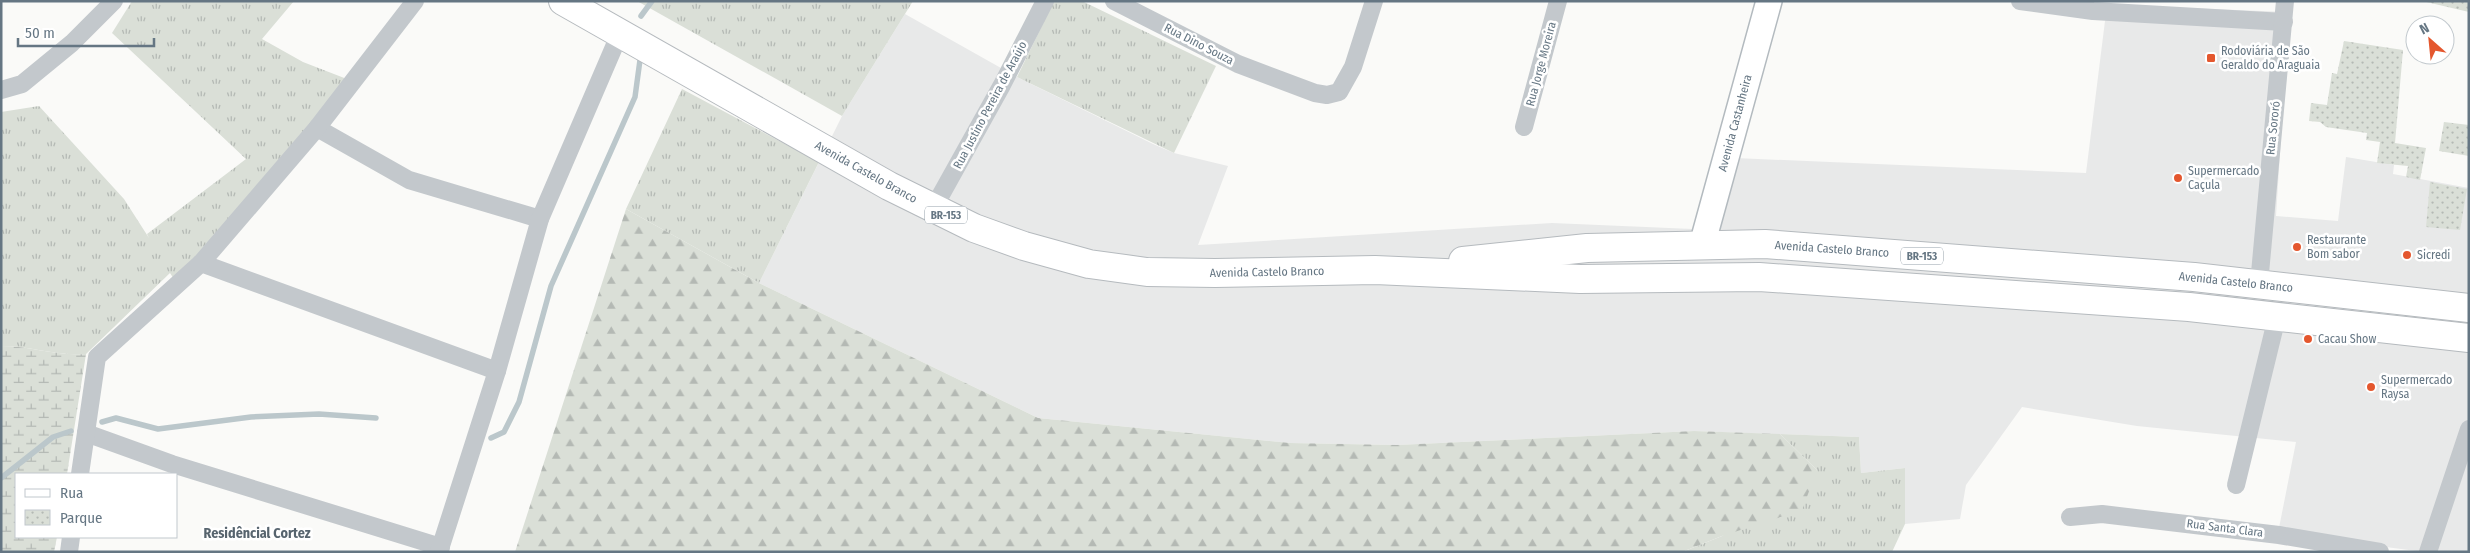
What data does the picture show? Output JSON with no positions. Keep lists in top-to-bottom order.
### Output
{
  "streets": {
    "main road": ["Avenida Castelo Branco", "BR-153"],
    "street": [
      "Rua Dino Souza",
      "Rua Jorge Moreira",
      "Rua Justino Pereira de Araújo",
      "Avenida Castanheira",
      "Rua Sororó",
      "Rua Santa Clara"
    ]
  },
  "crossings": [
    ["Rua Justino Pereira de Araújo", "Avenida Castelo Branco"],
    ["Avenida Castanheira", "Avenida Castelo Branco"],
    ["Rua Sororó", "Avenida Castelo Branco"]
  ],
  "districts": ["Residêncial Cortez"],
  "places": {
    "transit": ["Rodoviária de São Geraldo do Araguaia"],
    "other": [
      "Supermercado Caçula",
      "Restaurante Bom sabor",
      "Sicredi",
      "Cacau Show",
      "Supermercado Raysa"
    ]
  },
  "legend": ["Rua", "Parque"],
  "scale_bar": "50 m",
  "north": "top left"
}
